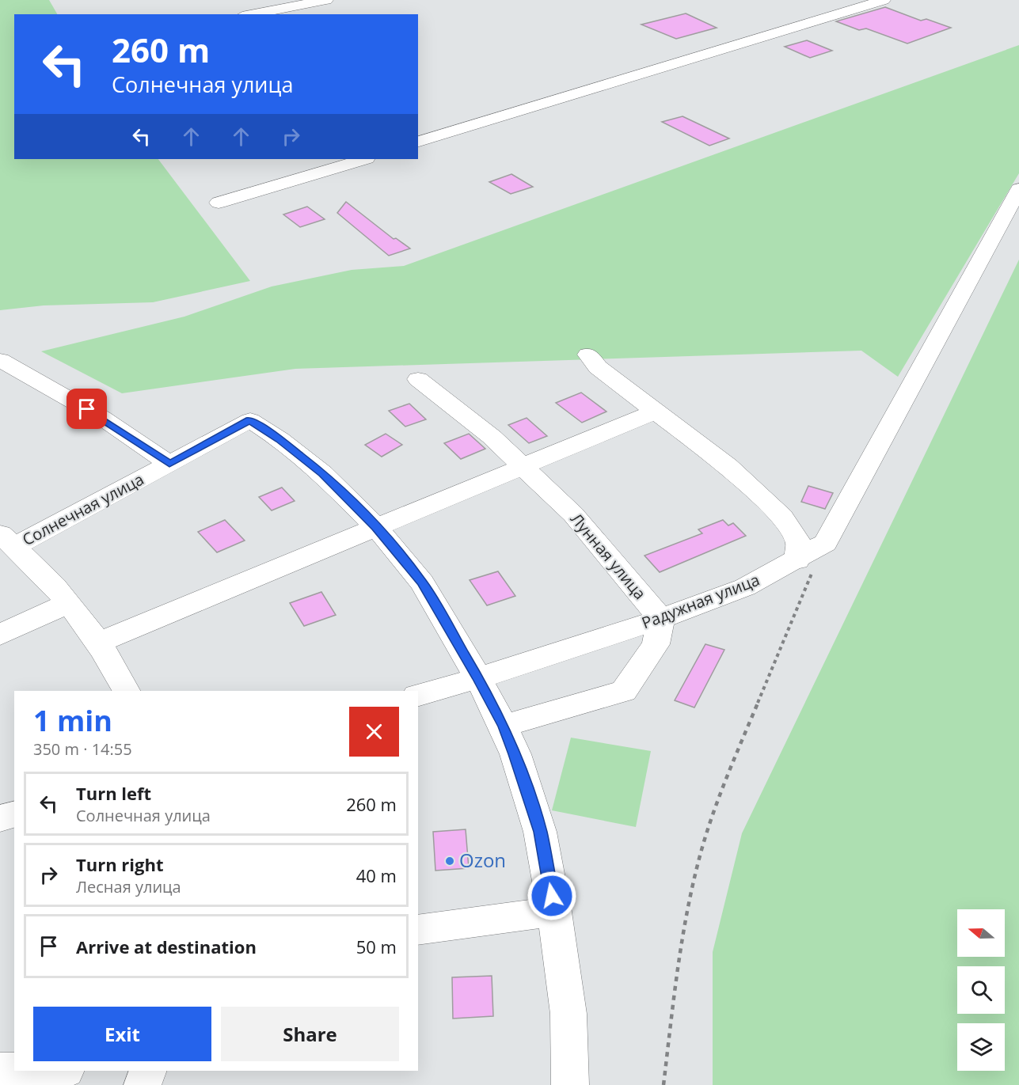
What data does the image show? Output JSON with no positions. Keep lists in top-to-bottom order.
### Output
{
  "streets": {
    "street": ["Солнечная улица", "Лунная улица", "Радужная улица"]
  },
  "crossings": [
    ["Солнечная улица", "Радужная улица"],
    ["Лунная улица", "Радужная улица"]
  ],
  "places": ["Ozon"],
  "north": "left",
  "page": {
    "turn": ["260 m", "Солнечная улица"],
    "heading": ["1 min", "350 m · 14:55"],
    "list": [
      {
        "name": "Turn left",
        "note": "Солнечная улица",
        "value": "260 m"
      },
      {
        "name": "Turn right",
        "note": "Лесная улица",
        "value": "40 m"
      },
      {
        "name": "Arrive at destination",
        "value": "50 m"
      }
    ],
    "buttons": ["Exit", "Share"]
  }
}
